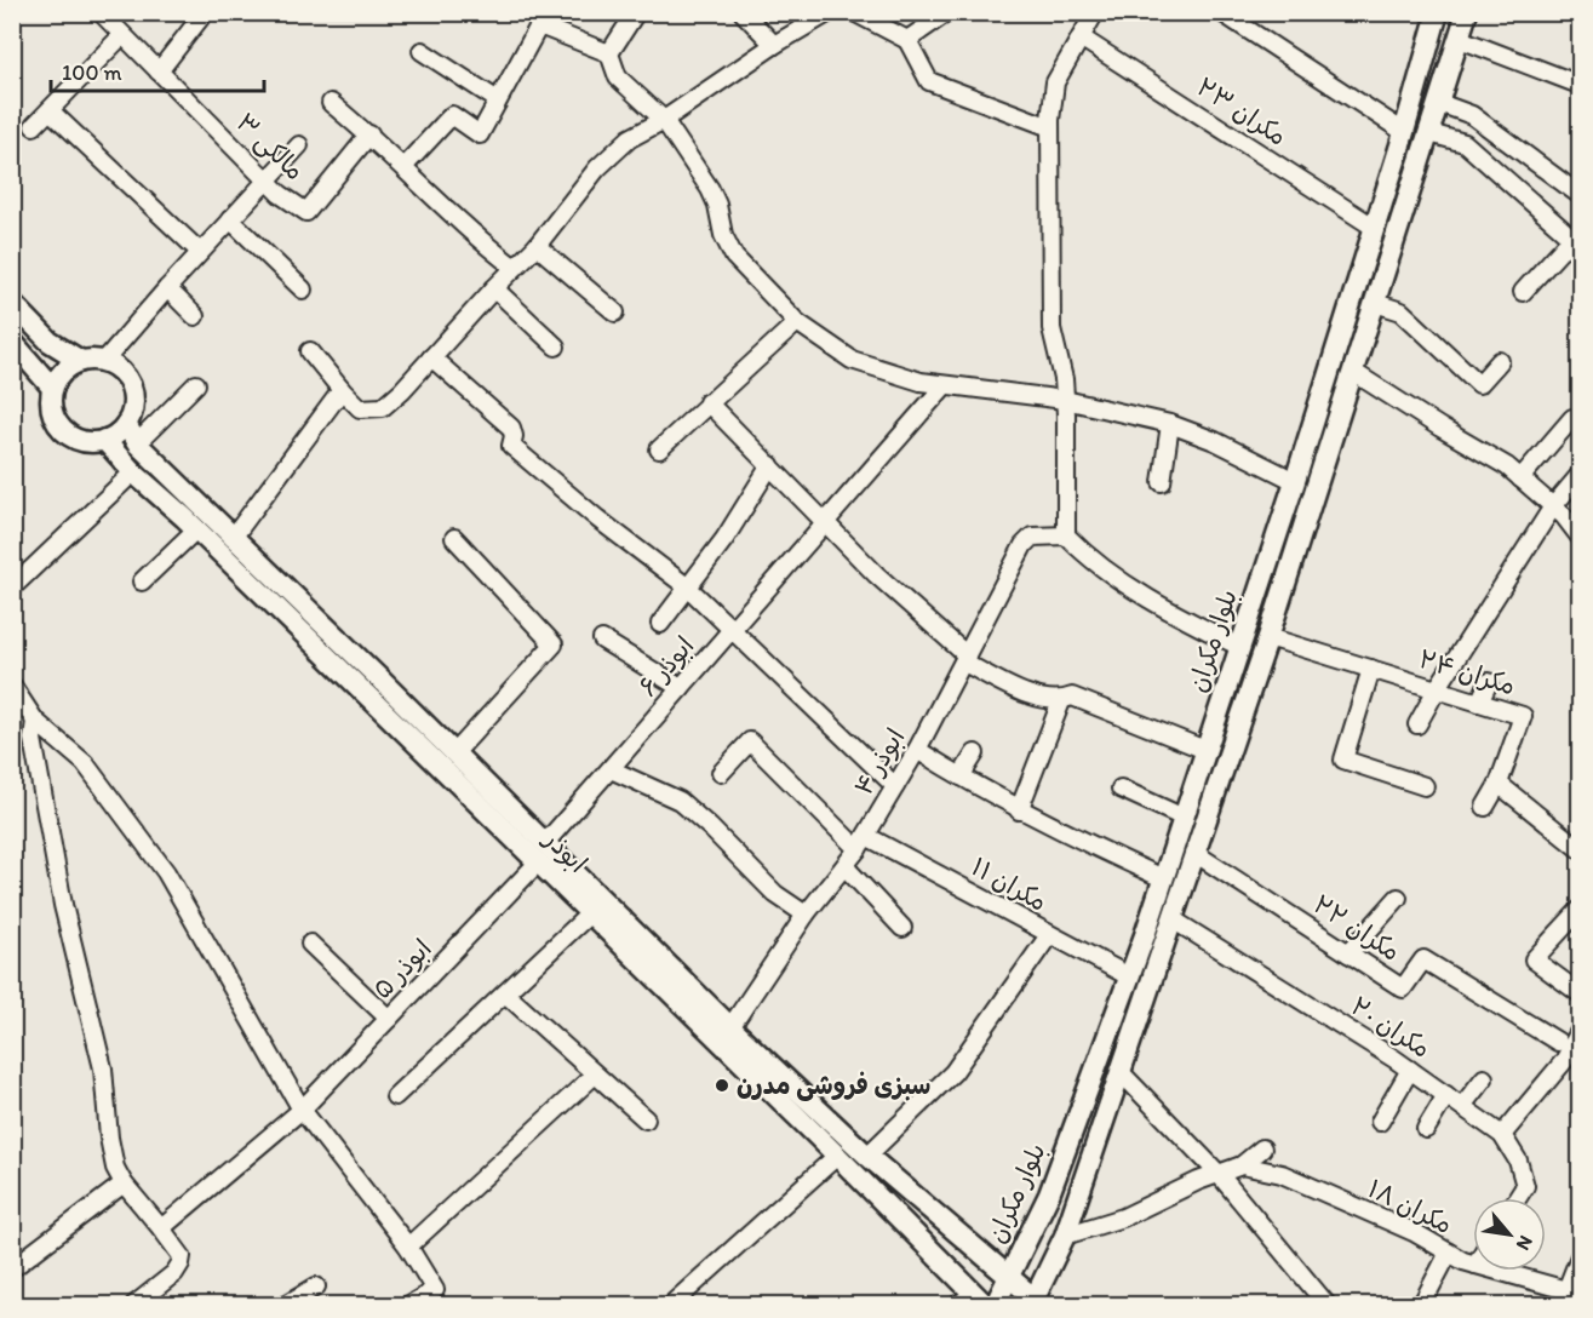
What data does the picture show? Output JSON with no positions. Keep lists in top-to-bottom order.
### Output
{
  "streets": {
    "main road": ["بلوار مکران", "ابوذر"],
    "street": [
      "مکران ۲۳",
      "مالکی ۳",
      "ابوذر ۶",
      "مکران ۲۴",
      "ابوذر ۴",
      "مکران ۱۱",
      "مکران ۲۲",
      "ابوذر ۵",
      "مکران ۲۰",
      "مکران ۱۸"
    ]
  },
  "crossings": [
    ["مکران ۲۳", "بلوار مکران"],
    ["بلوار مکران", "ابوذر"],
    ["بلوار مکران", "مکران ۱۱"],
    ["ابوذر ۶", "ابوذر"],
    ["ابوذر ۶", "ابوذر ۵"],
    ["ابوذر ۴", "ابوذر"],
    ["ابوذر ۴", "مکران ۱۱"],
    ["ابوذر", "ابوذر ۵"]
  ],
  "places": ["سبزی فروشی مدرن"],
  "scale_bar": "100 m",
  "north": "bottom right"
}
